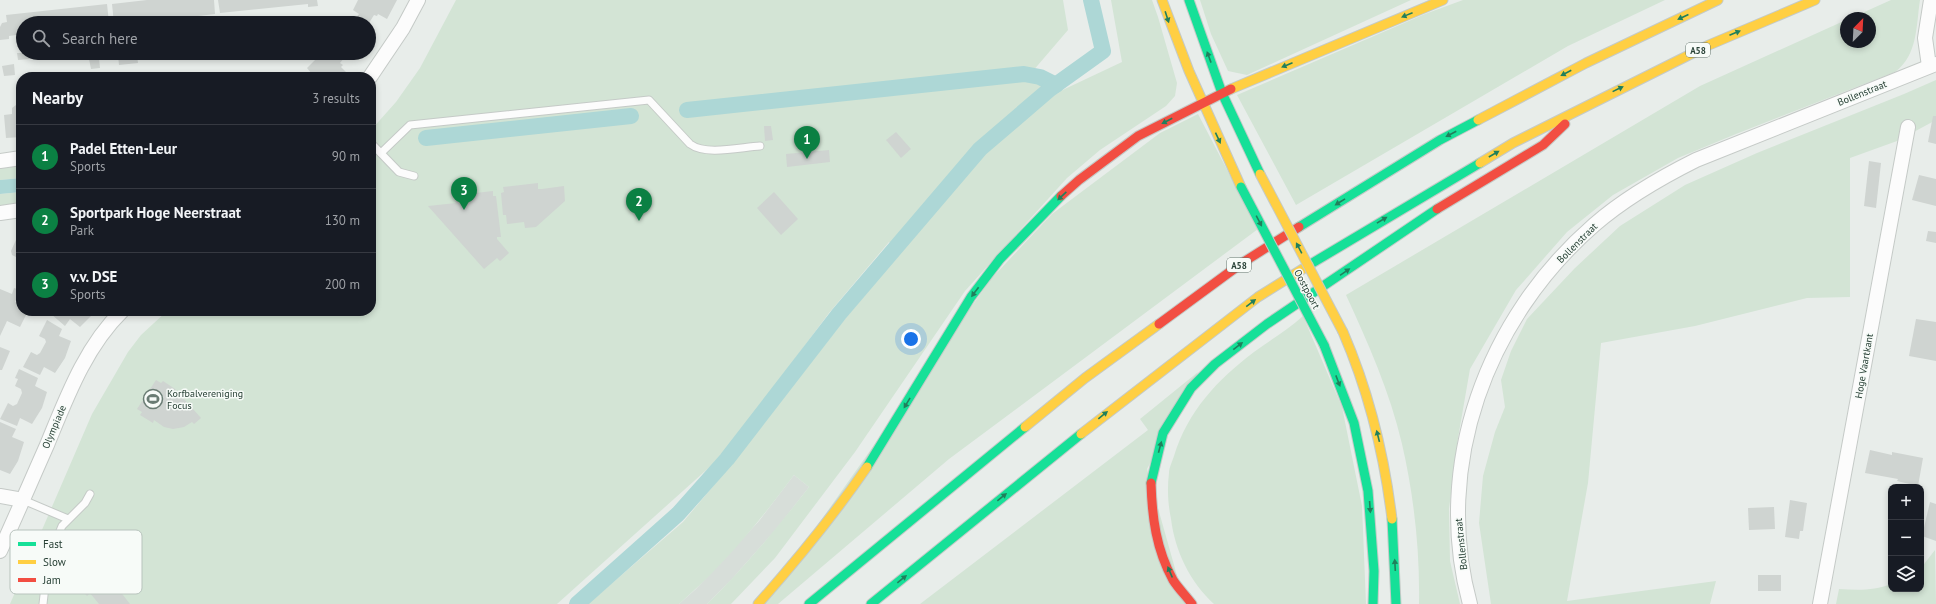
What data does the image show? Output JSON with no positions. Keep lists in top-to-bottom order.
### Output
{
  "streets": {
    "main road": ["A58", "Oostpoort"],
    "street": ["Bollenstraat", "Hoge Vaartkant", "Olympiade"]
  },
  "places": {
    "sports": ["Korfbalvereniging Focus"]
  },
  "legend": ["Fast", "Slow", "Jam"],
  "north": "top right",
  "page": {
    "search": "Search here",
    "heading": ["Nearby", "3 results"],
    "list": [
      {
        "mark": "1",
        "name": "Padel Etten-Leur",
        "note": "Sports",
        "value": "90 m"
      },
      {
        "mark": "2",
        "name": "Sportpark Hoge Neerstraat",
        "note": "Park",
        "value": "130 m"
      },
      {
        "mark": "3",
        "name": "v.v. DSE",
        "note": "Sports",
        "value": "200 m"
      }
    ],
    "pins": ["1", "3", "2"],
    "map_buttons": ["+", "−"]
  }
}
